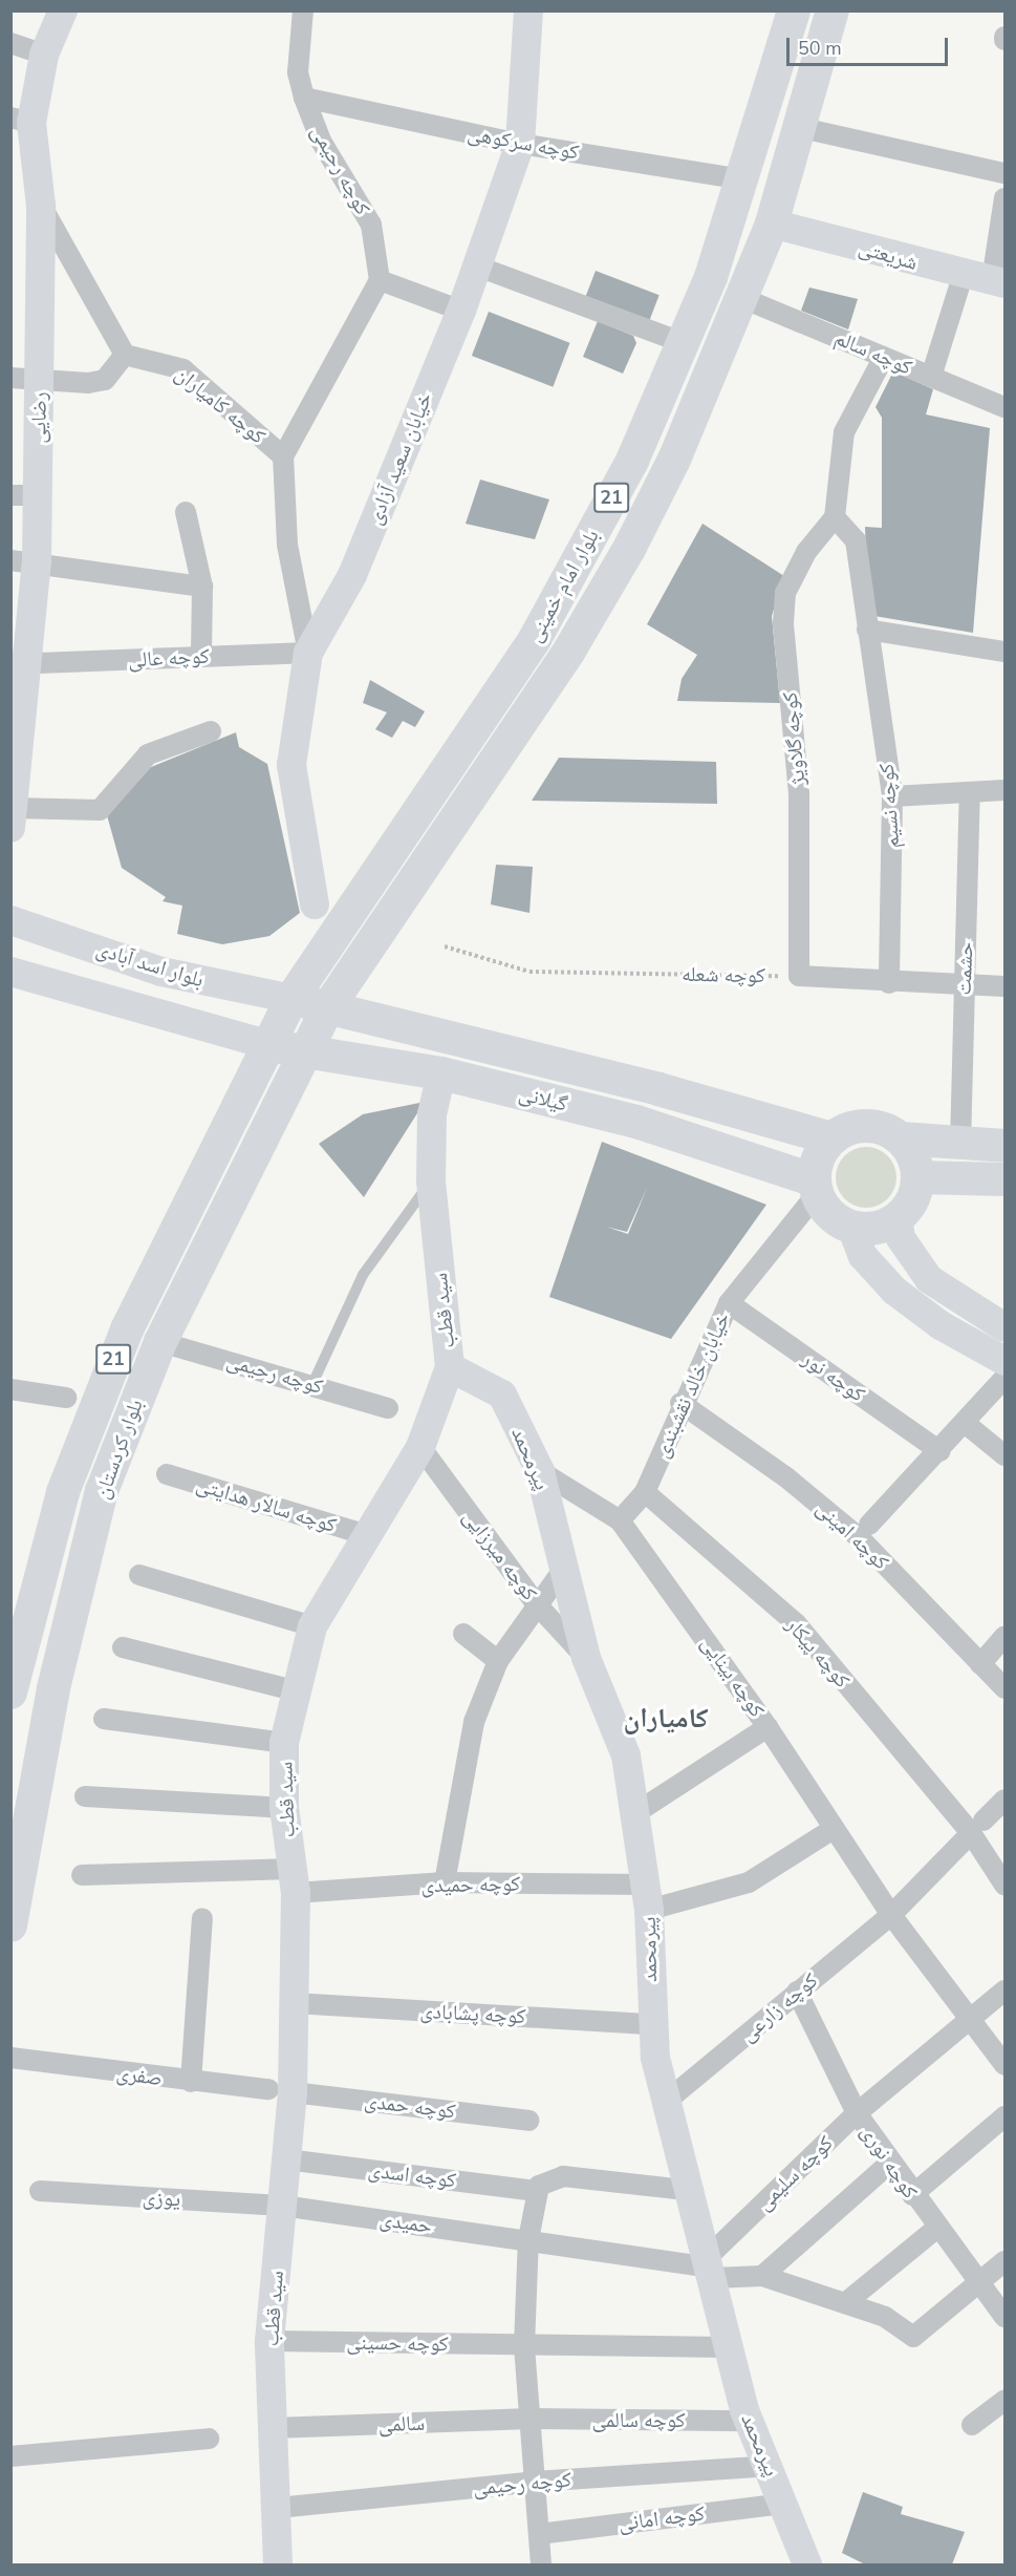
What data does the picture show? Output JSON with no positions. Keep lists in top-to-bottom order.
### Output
{
  "streets": {
    "main road": [
      "21",
      "بلوار امام خمینی",
      "گیلانی",
      "بلوار کردستان"
    ],
    "street": [
      "کوچه سرکوهی",
      "کوچه رحیمی",
      "شریعتی",
      "کوچه سالم",
      "کوچه کامیاران",
      "رضایی",
      "خیابان سعید آزادی",
      "کوچه عالی",
      "کوچه گلاویژ",
      "کوچه نسیم",
      "بلوار اسد آبادی",
      "حشمت",
      "سید قطب",
      "کوچه نور",
      "خیابان خالد نقشبندی",
      "پیرمحمد",
      "کوچه سالار هدایتی",
      "کوچه امینی",
      "کوچه میرزایی",
      "کوچه پیکار",
      "کوچه بینایی",
      "کوچه حمیدی",
      "کوچه زارعی",
      "کوچه پشابادی",
      "صفری",
      "کوچه حمدی",
      "کوچه نوری",
      "کوچه سلیمی",
      "کوچه اسدی",
      "یوزی",
      "حمیدی",
      "کوچه حسینی",
      "کوچه سالمی",
      "سالمی",
      "کوچه امانی"
    ],
    "path": ["کوچه شعله"]
  },
  "crossings": [
    ["کوچه سرکوهی", "کوچه رحیمی"],
    ["کوچه سرکوهی", "خیابان سعید آزادی"],
    ["کوچه سرکوهی", "بلوار امام خمینی"],
    ["کوچه رحیمی", "سید قطب"],
    ["کوچه رحیمی", "بلوار کردستان"],
    ["کوچه رحیمی", "پیرمحمد"],
    ["شریعتی", "بلوار امام خمینی"],
    ["کوچه سالم", "بلوار امام خمینی"],
    ["کوچه کامیاران", "خیابان سعید آزادی"],
    ["کوچه کامیاران", "کوچه عالی"],
    ["رضایی", "کوچه عالی"],
    ["خیابان سعید آزادی", "کوچه عالی"],
    ["بلوار امام خمینی", "بلوار اسد آبادی"],
    ["بلوار امام خمینی", "گیلانی"],
    ["بلوار امام خمینی", "بلوار کردستان"],
    ["کوچه گلاویژ", "کوچه نسیم"],
    ["کوچه گلاویژ", "کوچه شعله"],
    ["بلوار اسد آبادی", "گیلانی"],
    ["گیلانی", "سید قطب"],
    ["گیلانی", "خیابان خالد نقشبندی"],
    ["گیلانی", "بلوار کردستان"],
    ["سید قطب", "پیرمحمد"],
    ["سید قطب", "کوچه سالار هدایتی"],
    ["سید قطب", "کوچه میرزایی"],
    ["سید قطب", "کوچه حمیدی"],
    ["سید قطب", "کوچه پشابادی"],
    ["سید قطب", "صفری"],
    ["سید قطب", "کوچه حمدی"],
    ["سید قطب", "کوچه اسدی"],
    ["سید قطب", "یوزی"],
    ["سید قطب", "حمیدی"],
    ["سید قطب", "کوچه حسینی"],
    ["سید قطب", "سالمی"],
    ["کوچه نور", "خیابان خالد نقشبندی"],
    ["خیابان خالد نقشبندی", "کوچه امینی"],
    ["خیابان خالد نقشبندی", "کوچه پیکار"],
    ["خیابان خالد نقشبندی", "کوچه بینایی"],
    ["پیرمحمد", "کوچه میرزایی"],
    ["پیرمحمد", "کوچه بینایی"],
    ["پیرمحمد", "کوچه حمیدی"],
    ["پیرمحمد", "کوچه زارعی"],
    ["پیرمحمد", "کوچه پشابادی"],
    ["پیرمحمد", "کوچه سلیمی"],
    ["پیرمحمد", "کوچه حسینی"],
    ["پیرمحمد", "کوچه سالمی"],
    ["پیرمحمد", "کوچه امانی"],
    ["کوچه پیکار", "کوچه زارعی"],
    ["کوچه بینایی", "کوچه حمیدی"],
    ["کوچه بینایی", "کوچه زارعی"],
    ["کوچه بینایی", "کوچه سلیمی"],
    ["کوچه زارعی", "کوچه نوری"],
    ["صفری", "کوچه حمدی"],
    ["کوچه نوری", "کوچه سلیمی"],
    ["یوزی", "حمیدی"],
    ["کوچه سالمی", "سالمی"]
  ],
  "districts": ["کامیاران"],
  "scale_bar": "50 m"
}
